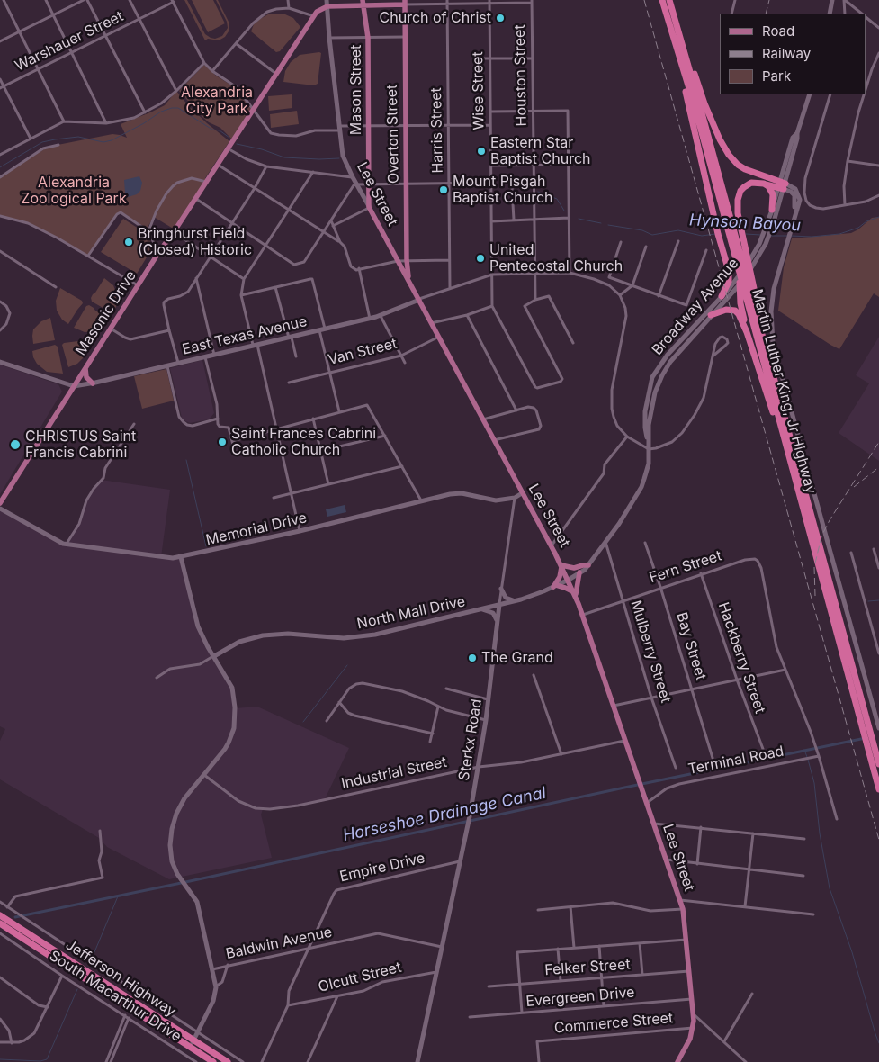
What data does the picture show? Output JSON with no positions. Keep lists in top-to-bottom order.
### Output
{
  "streets": {
    "highway": ["Martin Luther King, Jr Highway", "Jefferson Highway"],
    "main road": [
      "Mason Street",
      "Overton Street",
      "Lee Street",
      "Masonic Drive"
    ],
    "street": [
      "Warshauer Street",
      "Houston Street",
      "Wise Street",
      "Harris Street",
      "Broadway Avenue",
      "East Texas Avenue",
      "Van Street",
      "Memorial Drive",
      "Fern Street",
      "North Mall Drive",
      "Bay Street",
      "Mulberry Street",
      "Hackberry Street",
      "Sterkx Road",
      "Terminal Road",
      "Industrial Street",
      "Empire Drive",
      "Baldwin Avenue",
      "Felker Street",
      "Olcutt Street",
      "South Macarthur Drive",
      "Evergreen Drive",
      "Commerce Street"
    ]
  },
  "crossings": [
    ["Houston Street", "Wise Street"],
    ["Mason Street", "Lee Street"],
    ["Overton Street", "Lee Street"],
    ["Lee Street", "Broadway Avenue"],
    ["Lee Street", "Masonic Drive"],
    ["Lee Street", "East Texas Avenue"],
    ["Lee Street", "Van Street"],
    ["Lee Street", "Memorial Drive"],
    ["Lee Street", "Fern Street"],
    ["Lee Street", "North Mall Drive"],
    ["Lee Street", "Terminal Road"],
    ["Lee Street", "Industrial Street"],
    ["Lee Street", "Felker Street"],
    ["Lee Street", "Evergreen Drive"],
    ["Lee Street", "Commerce Street"],
    ["Broadway Avenue", "North Mall Drive"],
    ["Broadway Avenue", "Mulberry Street"],
    ["Masonic Drive", "East Texas Avenue"],
    ["Memorial Drive", "Sterkx Road"],
    ["Fern Street", "Bay Street"],
    ["Fern Street", "Mulberry Street"],
    ["Fern Street", "Hackberry Street"],
    ["North Mall Drive", "Sterkx Road"],
    ["Sterkx Road", "Industrial Street"],
    ["Sterkx Road", "Empire Drive"],
    ["Sterkx Road", "Baldwin Avenue"],
    ["Sterkx Road", "Olcutt Street"],
    ["Empire Drive", "Baldwin Avenue"],
    ["Empire Drive", "Olcutt Street"],
    ["Baldwin Avenue", "Jefferson Highway"],
    ["Baldwin Avenue", "South Macarthur Drive"]
  ],
  "water": ["Hynson Bayou", "Horseshoe Drainage Canal"],
  "parks": ["Alexandria City Park", "Alexandria Zoological Park"],
  "places": [
    "Church of Christ",
    "Eastern Star Baptist Church",
    "Mount Pisgah Baptist Church",
    "Bringhurst Field (Closed) Historic",
    "United Pentecostal Church",
    "Saint Frances Cabrini Catholic Church",
    "CHRISTUS Saint Francis Cabrini",
    "The Grand"
  ],
  "legend": ["Road", "Railway", "Park"]
}
